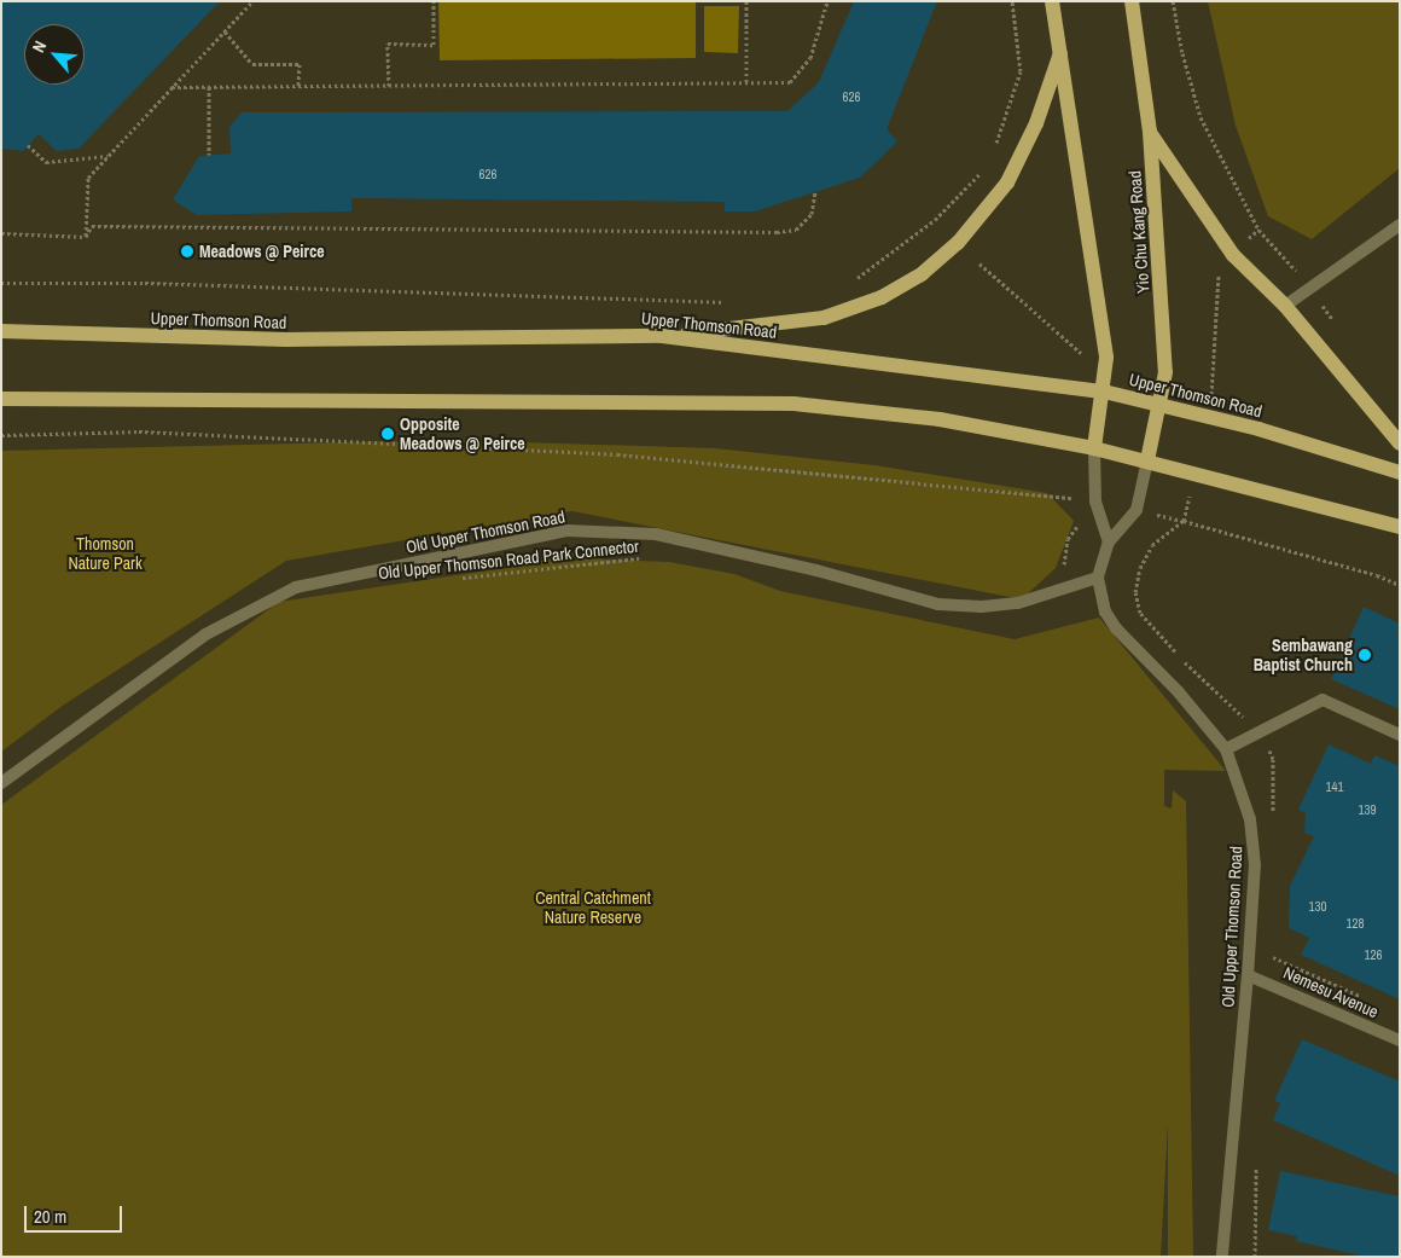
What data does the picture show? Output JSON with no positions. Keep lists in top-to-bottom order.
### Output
{
  "streets": {
    "main road": ["Yio Chu Kang Road", "Upper Thomson Road"],
    "street": ["Old Upper Thomson Road", "Nemesu Avenue"],
    "path": ["Old Upper Thomson Road Park Connector"]
  },
  "crossings": [
    ["Yio Chu Kang Road", "Upper Thomson Road"],
    ["Yio Chu Kang Road", "Old Upper Thomson Road"],
    ["Old Upper Thomson Road", "Nemesu Avenue"]
  ],
  "parks": ["Thomson Nature Park", "Central Catchment Nature Reserve"],
  "places": ["Meadows @ Peirce", "Opposite Meadows @ Peirce", "Sembawang Baptist Church"],
  "house_numbers": [
    "626",
    "626",
    "141",
    "139",
    "130",
    "128",
    "126"
  ],
  "scale_bar": "20 m",
  "north": "top left"
}
